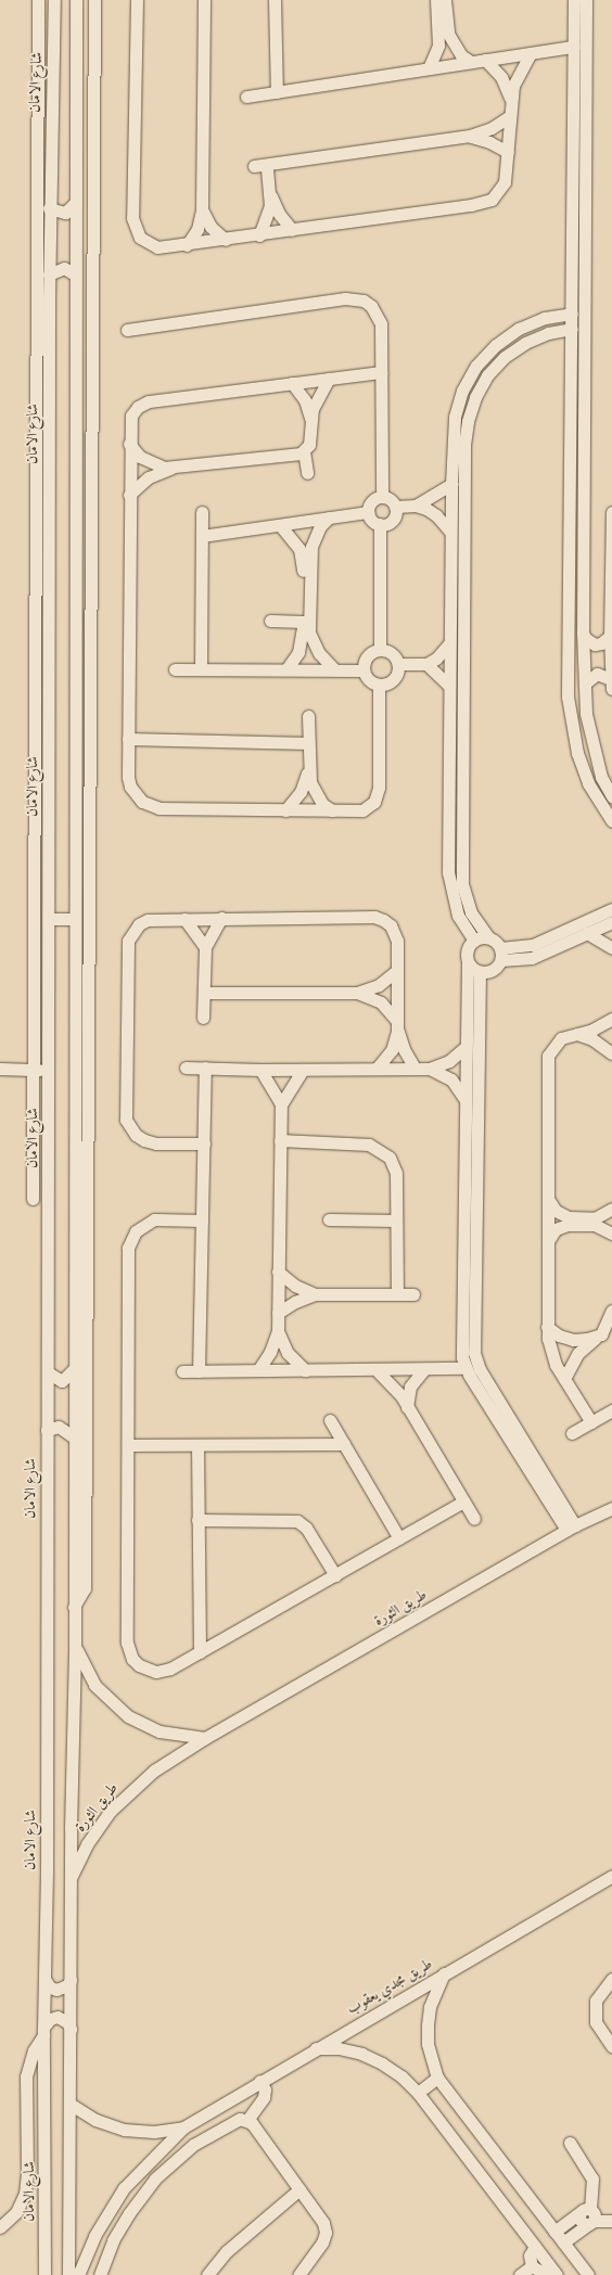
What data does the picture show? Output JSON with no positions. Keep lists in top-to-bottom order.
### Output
{
  "streets": {
    "street": ["شارع الامان", "طريق الثورة", "طريق مجدي يعقوب"]
  }
}
